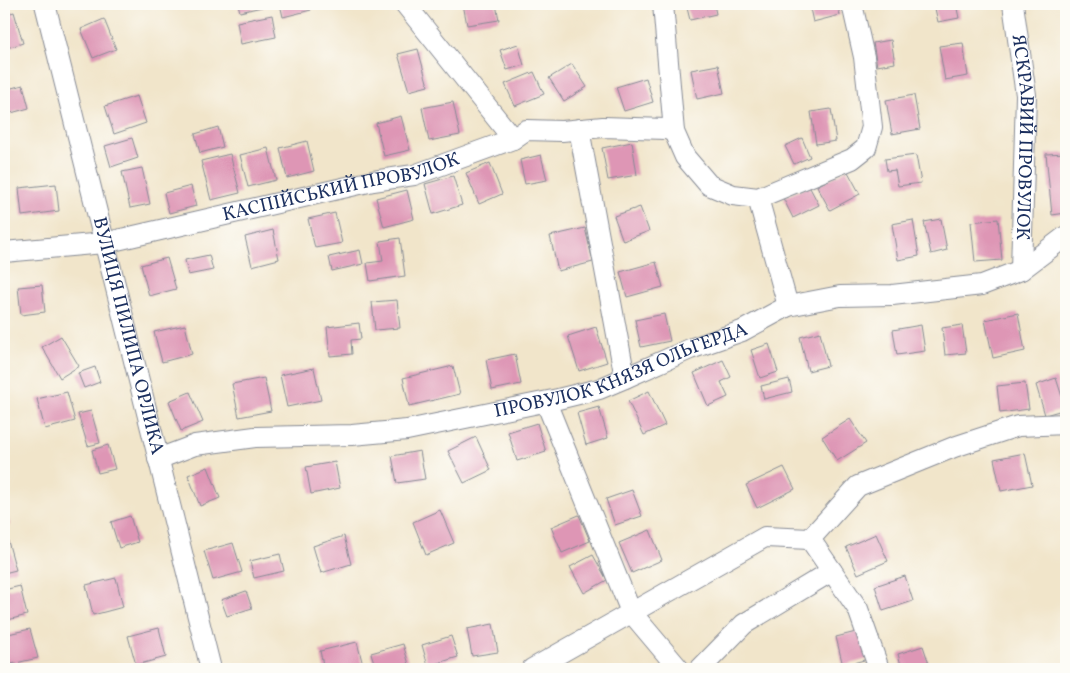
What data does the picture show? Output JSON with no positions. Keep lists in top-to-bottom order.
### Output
{
  "streets": {
    "street": [
      "ЯСКРАВИЙ ПРОВУЛОК",
      "КАСПІЙСЬКИЙ ПРОВУЛОК",
      "ВУЛИЦЯ ПИЛИПА ОРЛИКА",
      "ПРОВУЛОК КНЯЗЯ ОЛЬГЕРДА"
    ]
  },
  "crossings": [
    ["ЯСКРАВИЙ ПРОВУЛОК", "ПРОВУЛОК КНЯЗЯ ОЛЬГЕРДА"],
    ["КАСПІЙСЬКИЙ ПРОВУЛОК", "ВУЛИЦЯ ПИЛИПА ОРЛИКА"],
    ["ВУЛИЦЯ ПИЛИПА ОРЛИКА", "ПРОВУЛОК КНЯЗЯ ОЛЬГЕРДА"]
  ]
}
